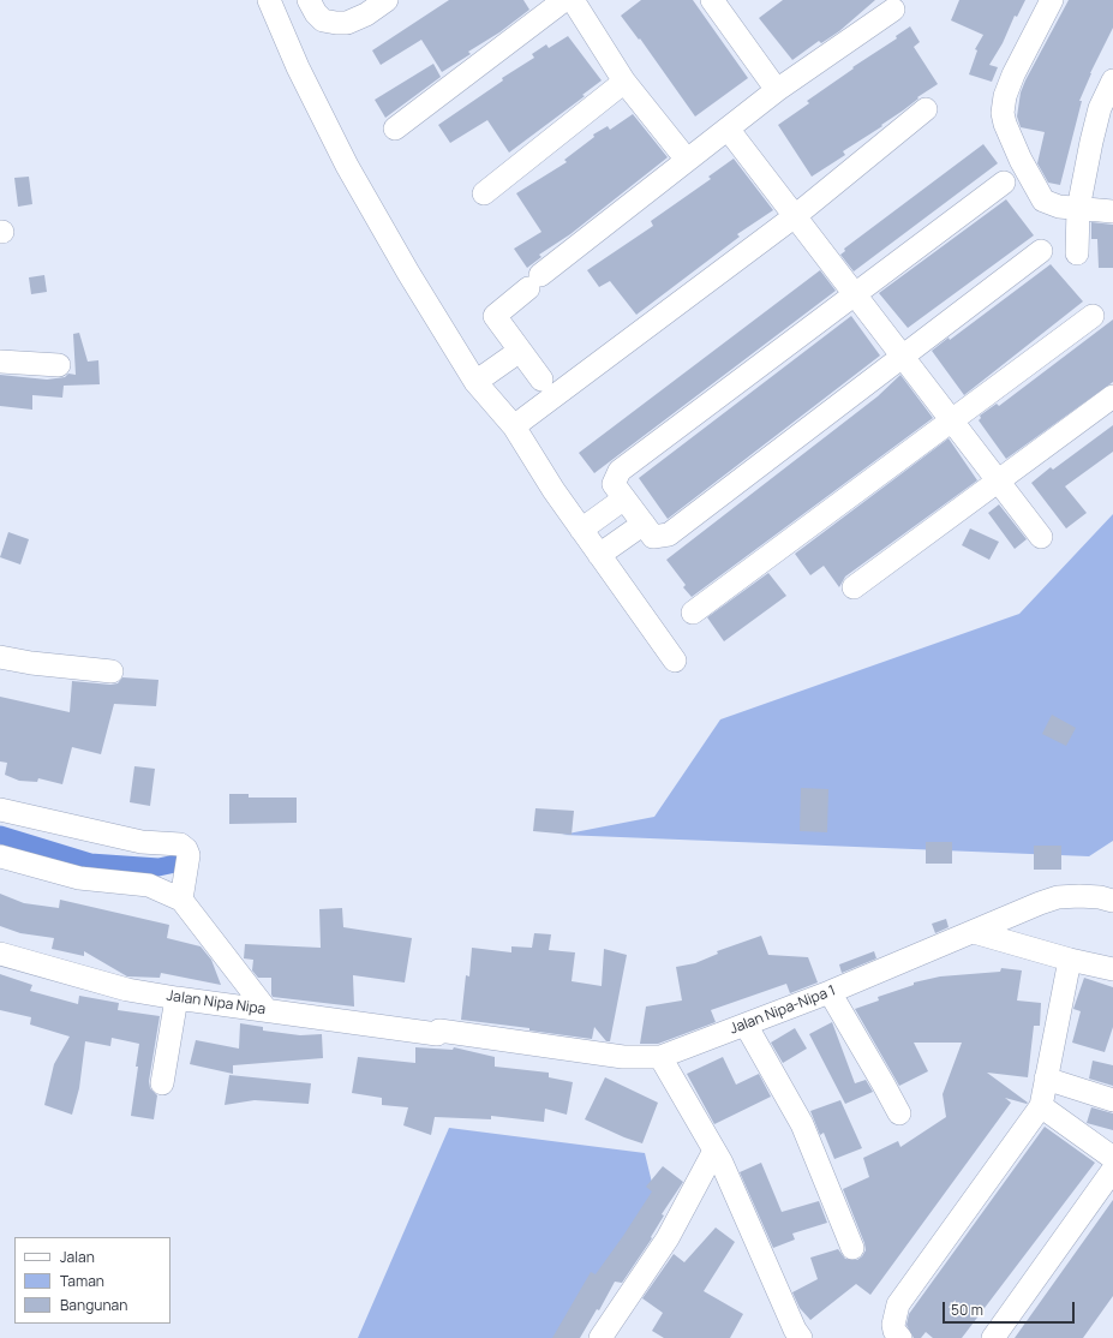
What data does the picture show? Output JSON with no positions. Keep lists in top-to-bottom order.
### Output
{
  "streets": {
    "street": ["Jalan Nipa Nipa", "Jalan Nipa-Nipa 1"]
  },
  "crossings": [
    ["Jalan Nipa Nipa", "Jalan Nipa-Nipa 1"]
  ],
  "legend": ["Jalan", "Taman", "Bangunan"],
  "scale_bar": "50 m"
}
